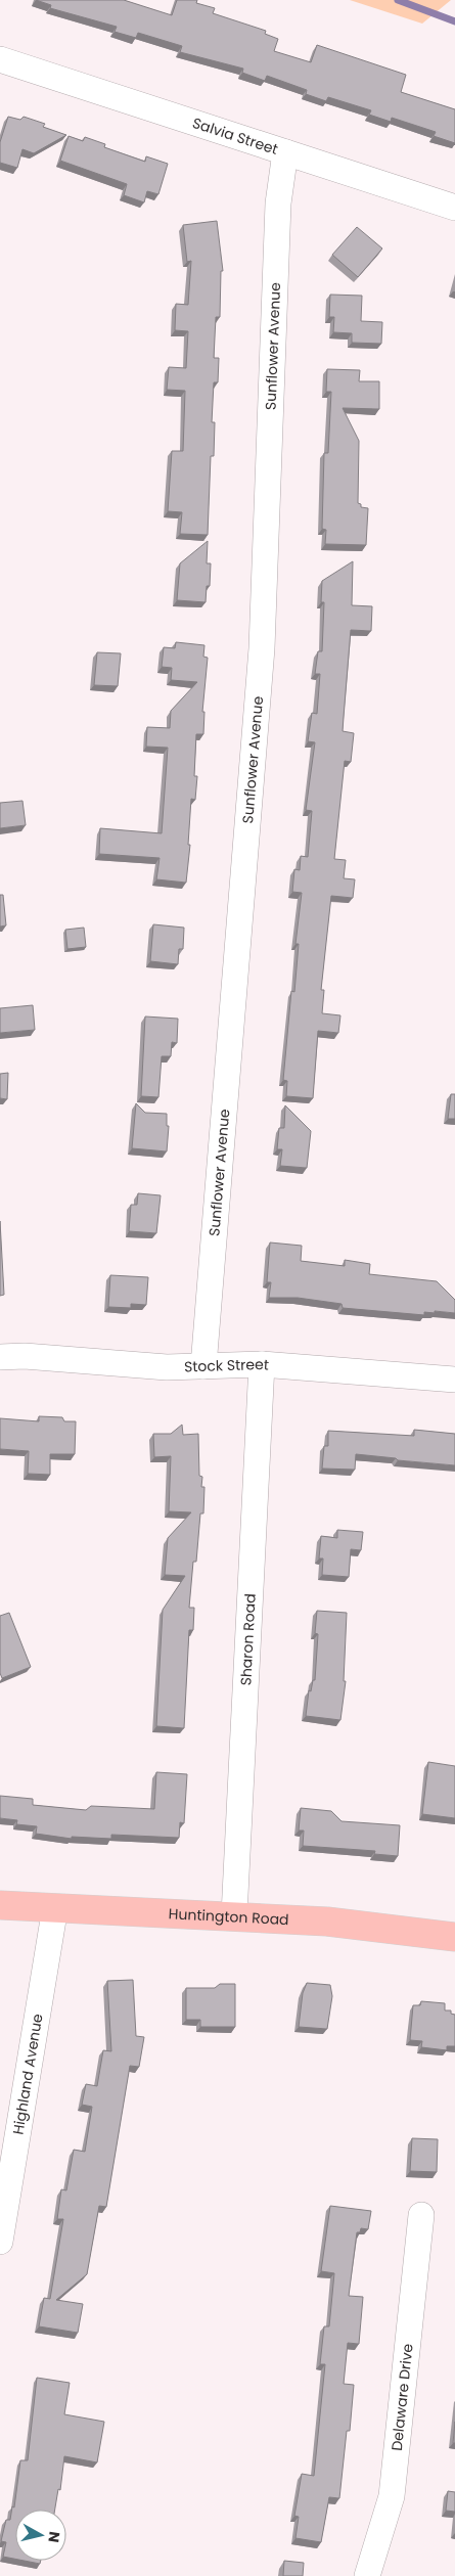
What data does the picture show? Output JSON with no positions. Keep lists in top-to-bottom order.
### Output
{
  "streets": {
    "main road": ["Huntington Road"],
    "street": [
      "Salvia Street",
      "Sunflower Avenue",
      "Stock Street",
      "Sharon Road",
      "Highland Avenue",
      "Delaware Drive"
    ]
  },
  "crossings": [
    ["Salvia Street", "Sunflower Avenue"],
    ["Sunflower Avenue", "Stock Street"],
    ["Stock Street", "Sharon Road"],
    ["Sharon Road", "Huntington Road"],
    ["Huntington Road", "Highland Avenue"]
  ],
  "north": "right"
}
